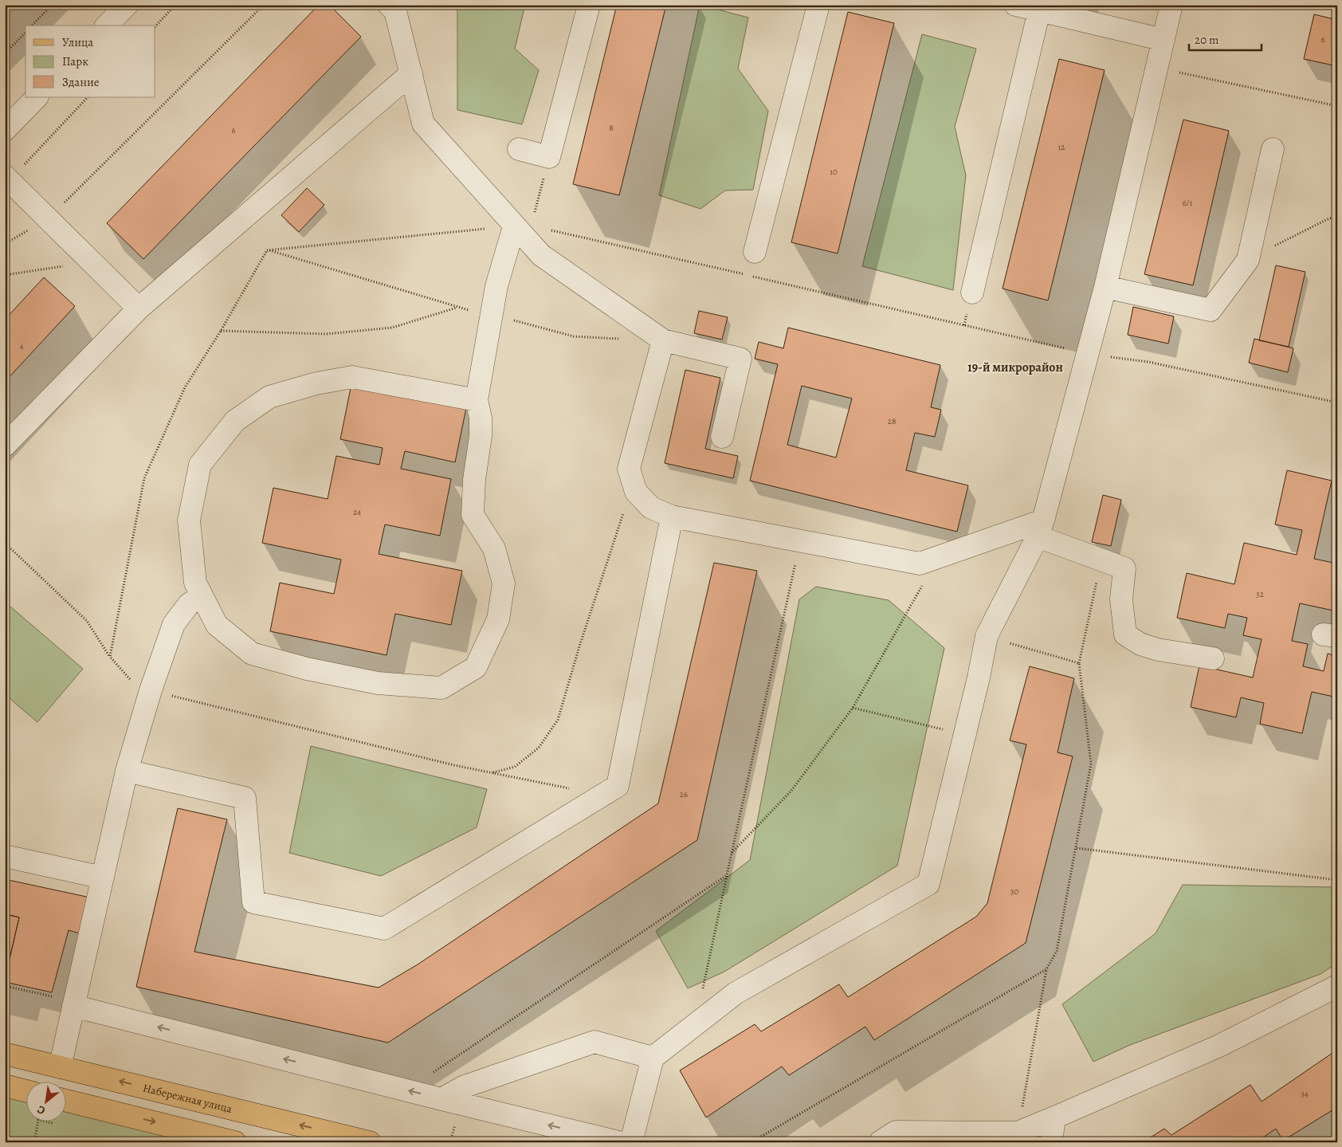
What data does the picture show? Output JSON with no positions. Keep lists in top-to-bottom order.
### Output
{
  "streets": {
    "main road": ["Набережная улица"]
  },
  "districts": ["19-й микрорайон"],
  "house_numbers": [
    "6",
    "8",
    "6",
    "12",
    "10",
    "6/1",
    "4",
    "28",
    "24",
    "32",
    "26",
    "30",
    "34"
  ],
  "legend": ["Улица", "Парк", "Здание"],
  "scale_bar": "20 m",
  "north": "bottom left"
}
